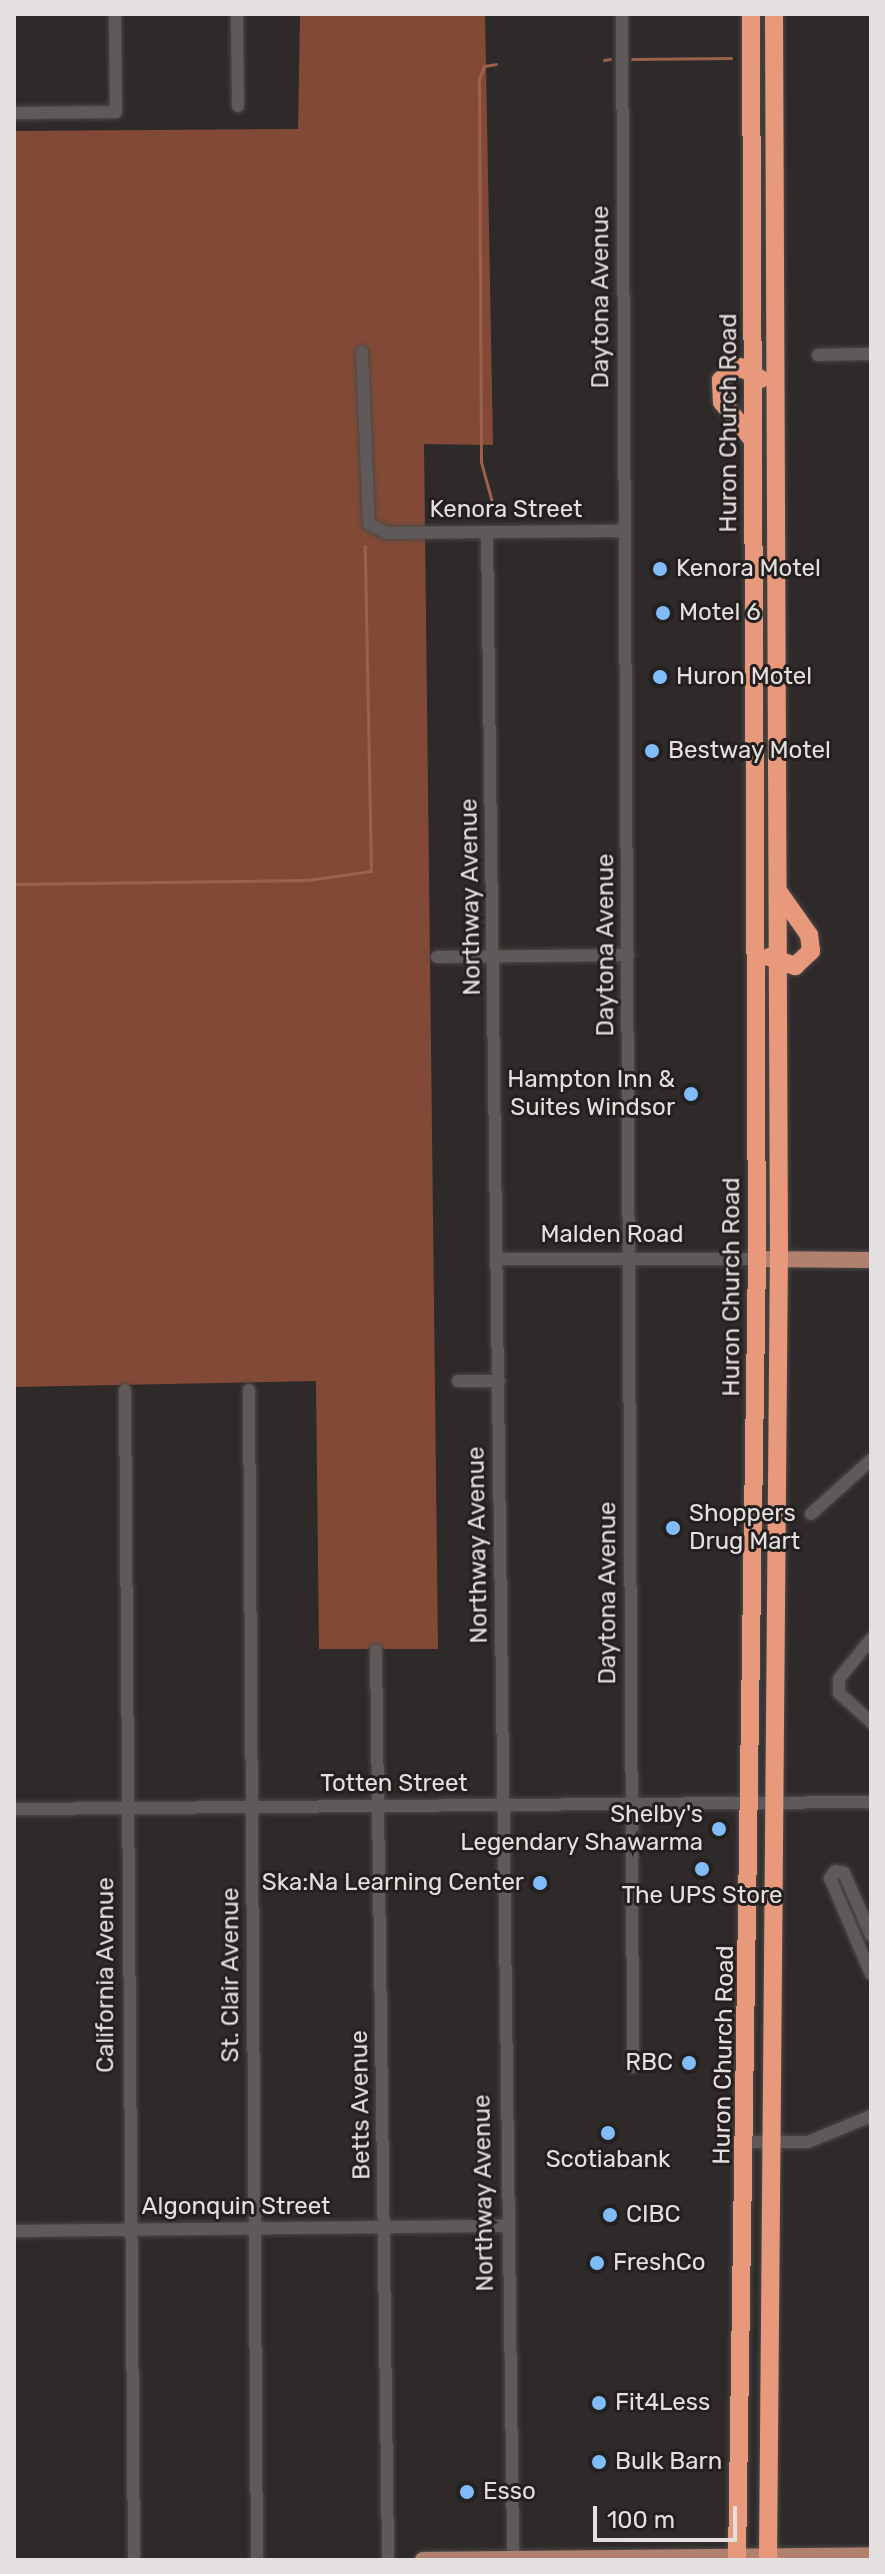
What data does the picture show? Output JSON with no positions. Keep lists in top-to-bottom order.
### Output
{
  "streets": {
    "highway": ["Huron Church Road"],
    "main road": ["Malden Road"],
    "street": [
      "Daytona Avenue",
      "Kenora Street",
      "Northway Avenue",
      "Totten Street",
      "California Avenue",
      "St. Clair Avenue",
      "Betts Avenue",
      "Algonquin Street"
    ]
  },
  "crossings": [
    ["Daytona Avenue", "Kenora Street"],
    ["Daytona Avenue", "Malden Road"],
    ["Daytona Avenue", "Totten Street"],
    ["Huron Church Road", "Malden Road"],
    ["Huron Church Road", "Totten Street"],
    ["Kenora Street", "Northway Avenue"],
    ["Northway Avenue", "Malden Road"],
    ["Northway Avenue", "Totten Street"],
    ["Northway Avenue", "Algonquin Street"],
    ["Totten Street", "California Avenue"],
    ["Totten Street", "St. Clair Avenue"],
    ["Totten Street", "Betts Avenue"],
    ["California Avenue", "Algonquin Street"],
    ["St. Clair Avenue", "Algonquin Street"],
    ["Betts Avenue", "Algonquin Street"]
  ],
  "places": [
    "Kenora Motel",
    "Motel 6",
    "Huron Motel",
    "Bestway Motel",
    "Hampton Inn & Suites Windsor",
    "Shoppers Drug Mart",
    "Shelby's Legendary Shawarma",
    "The UPS Store",
    "Ska:Na Learning Center",
    "RBC",
    "Scotiabank",
    "CIBC",
    "FreshCo",
    "Fit4Less",
    "Bulk Barn",
    "Esso"
  ],
  "scale_bar": "100 m"
}
